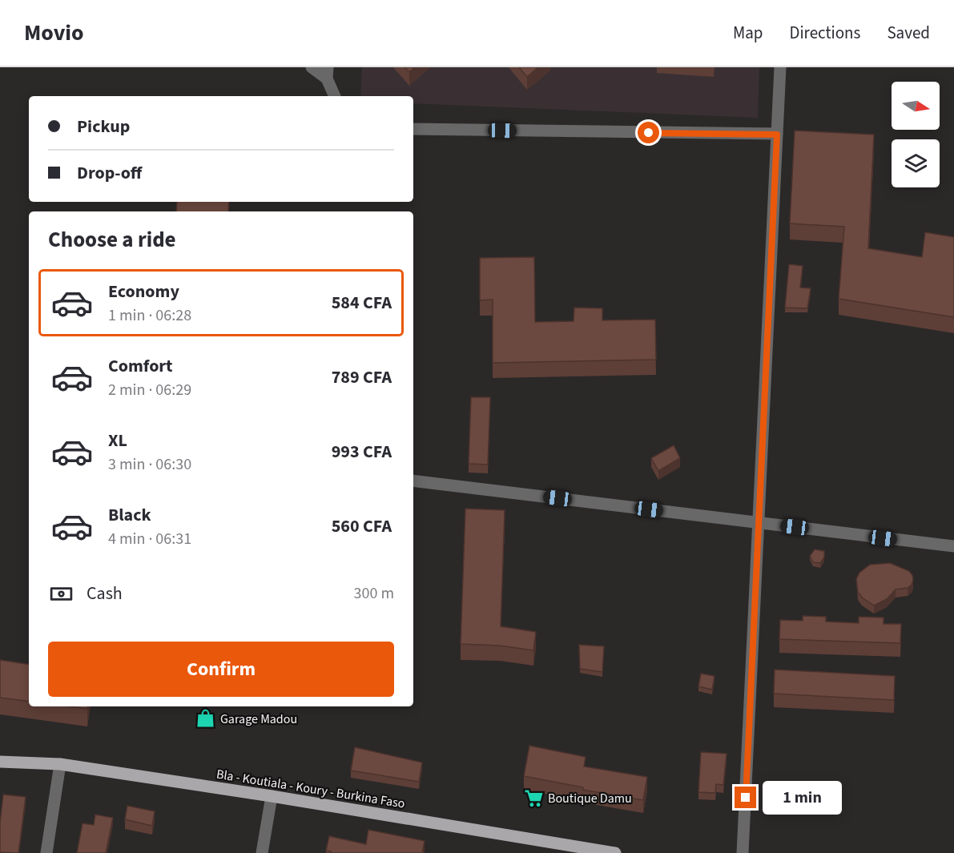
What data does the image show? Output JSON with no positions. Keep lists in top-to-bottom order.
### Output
{
  "streets": {
    "main road": ["Bla - Koutiala - Koury - Burkina Faso"]
  },
  "places": {
    "shop": ["Garage Madou"],
    "supermarket": ["Boutique Damu"]
  },
  "north": "right",
  "page": {
    "header": "Movio",
    "nav": ["Map", "Directions", "Saved"],
    "banner": ["Pickup", "Drop-off"],
    "heading": "Choose a ride",
    "list": [
      {
        "name": "Economy",
        "note": "1 min · 06:28",
        "value": "584 CFA"
      },
      {
        "name": "Comfort",
        "note": "2 min · 06:29",
        "value": "789 CFA"
      },
      {
        "name": "XL",
        "note": "3 min · 06:30",
        "value": "993 CFA"
      },
      {
        "name": "Black",
        "note": "4 min · 06:31",
        "value": "560 CFA"
      }
    ],
    "pay": ["Cash", "300 m"],
    "buttons": "Confirm",
    "bubble": "1 min"
  }
}
